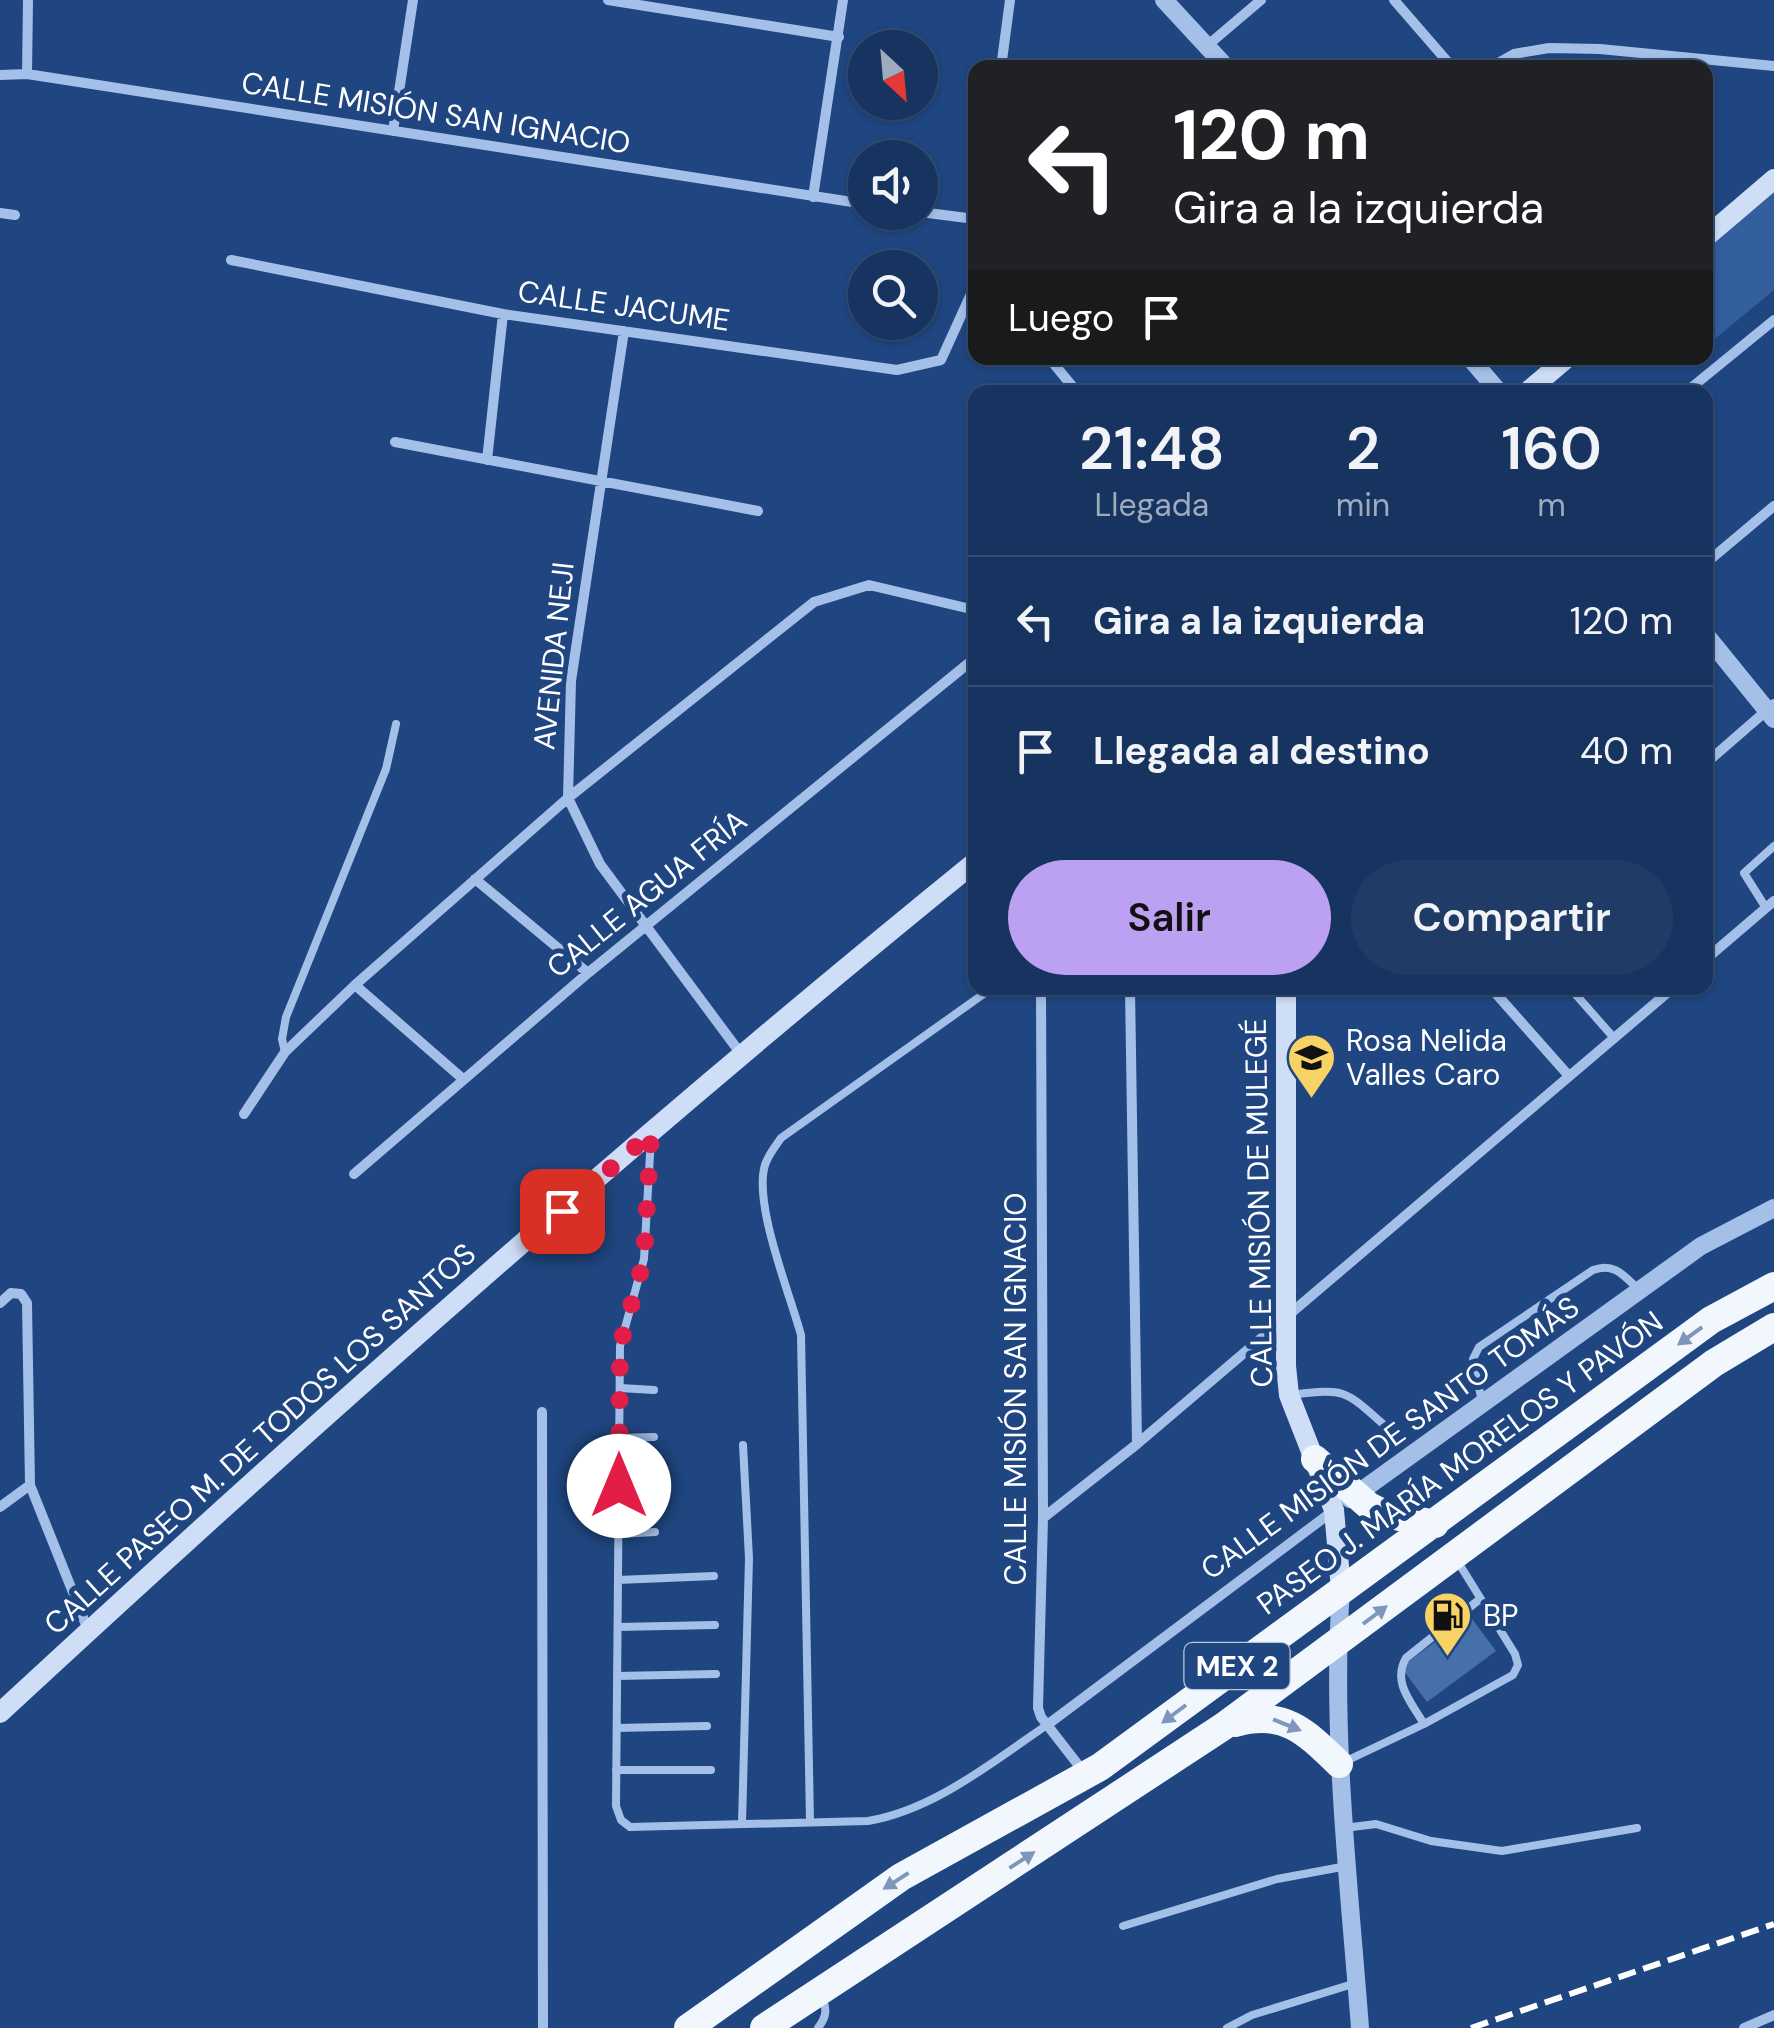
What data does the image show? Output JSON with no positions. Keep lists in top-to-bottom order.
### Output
{
  "streets": {
    "highway": ["PASEO J. MARÍA MORELOS Y PAVÓN", "MEX 2"],
    "main road": ["CALLE MISIÓN DE MULEGÉ", "CALLE PASEO M. DE TODOS LOS SANTOS"],
    "street": [
      "CALLE MISIÓN SAN IGNACIO",
      "CALLE JACUME",
      "AVENIDA NEJI",
      "CALLE AGUA FRÍA",
      "CALLE MISIÓN DE SANTO TOMÁS"
    ]
  },
  "crossings": [
    ["CALLE MISIÓN SAN IGNACIO", "CALLE MISIÓN DE SANTO TOMÁS"],
    ["CALLE MISIÓN SAN IGNACIO", "PASEO J. MARÍA MORELOS Y PAVÓN"],
    ["CALLE JACUME", "AVENIDA NEJI"],
    ["AVENIDA NEJI", "CALLE AGUA FRÍA"],
    ["AVENIDA NEJI", "CALLE PASEO M. DE TODOS LOS SANTOS"]
  ],
  "places": {
    "school or university": ["Rosa Nelida Valles Caro"],
    "fuel station": ["BP"]
  },
  "north": "bottom right",
  "page": {
    "turn": ["120 m", "Gira a la izquierda"],
    "then": "Luego",
    "eta": [
      "21:48",
      "Llegada",
      "2",
      "min",
      "160",
      "m"
    ],
    "list": [
      {
        "name": "Gira a la izquierda",
        "value": "120 m"
      },
      {
        "name": "Llegada al destino",
        "value": "40 m"
      }
    ],
    "buttons": ["Salir", "Compartir"]
  }
}
